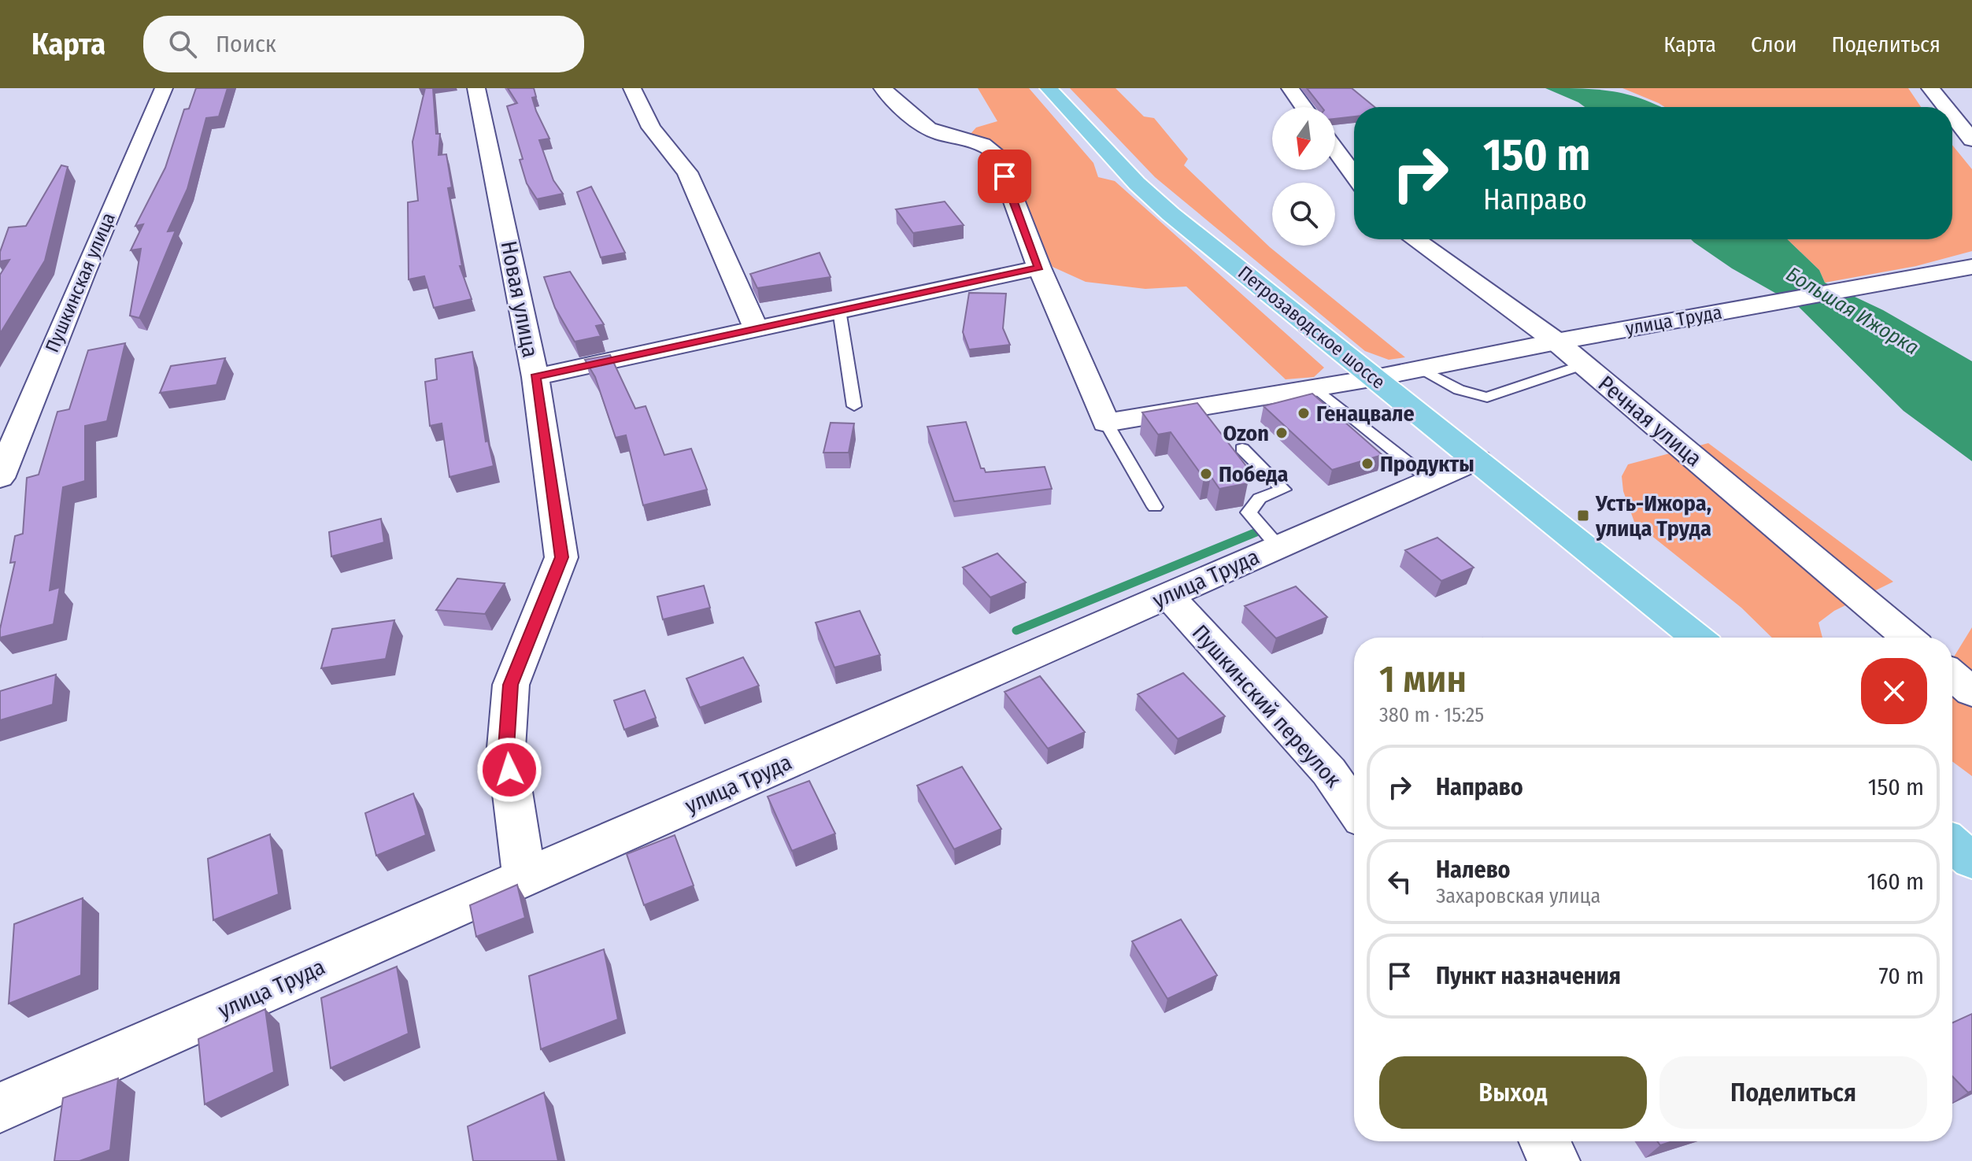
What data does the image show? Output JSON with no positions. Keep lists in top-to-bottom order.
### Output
{
  "streets": {
    "main road": ["Петрозаводское шоссе"],
    "street": [
      "Пушкинская улица",
      "Новая улица",
      "улица Труда",
      "Речная улица",
      "Пушкинский переулок"
    ]
  },
  "crossings": [
    ["Новая улица", "улица Труда"],
    ["улица Труда", "Петрозаводское шоссе"],
    ["улица Труда", "Речная улица"],
    ["улица Труда", "Пушкинский переулок"]
  ],
  "water": ["Большая Ижорка"],
  "places": {
    "other": [
      "Генацвале",
      "Ozon",
      "Продукты",
      "Победа"
    ],
    "transit": ["Усть-Ижора, улица Труда"]
  },
  "north": "bottom",
  "page": {
    "header": "Карта",
    "search": "Поиск",
    "nav": ["Карта", "Слои", "Поделиться"],
    "turn": ["150 m", "Направо"],
    "heading": ["1 мин", "380 m · 15:25"],
    "list": [
      {
        "name": "Направо",
        "value": "150 m"
      },
      {
        "name": "Налево",
        "note": "Захаровская улица",
        "value": "160 m"
      },
      {
        "name": "Пункт назначения",
        "value": "70 m"
      }
    ],
    "buttons": ["Выход", "Поделиться"]
  }
}
